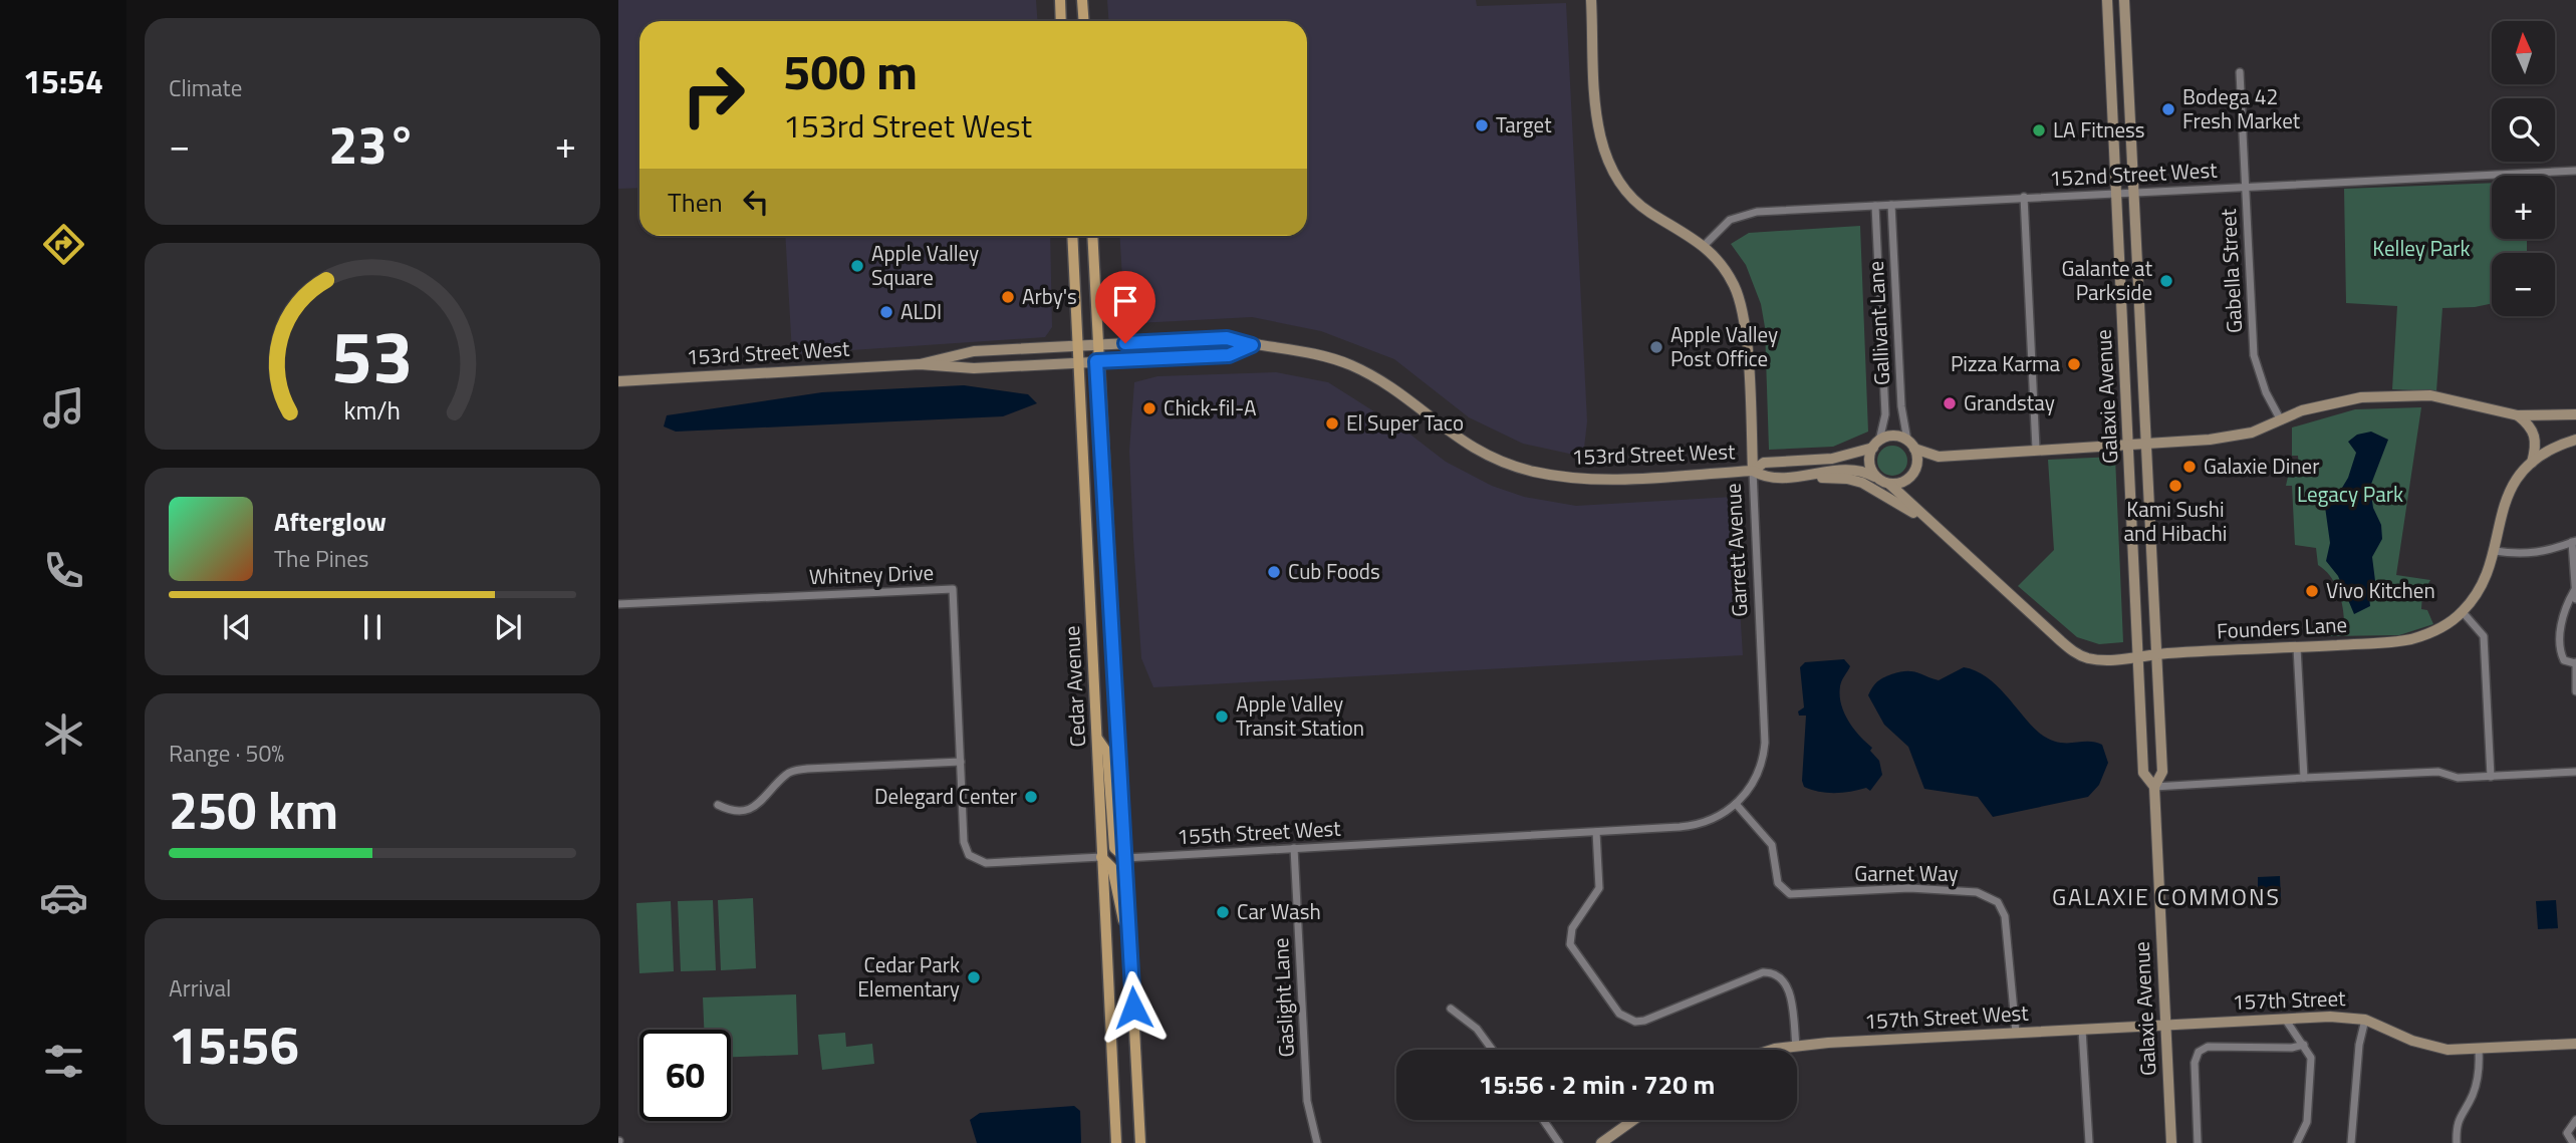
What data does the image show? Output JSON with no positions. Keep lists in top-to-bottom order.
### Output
{
  "streets": {
    "main road": ["Cedar Avenue"],
    "street": [
      "152nd Street West",
      "Gabella Street",
      "Gallivant Lane",
      "153rd Street West",
      "Galaxie Avenue",
      "Garrett Avenue",
      "Whitney Drive",
      "Founders Lane",
      "155th Street West",
      "Garnet Way",
      "Gaslight Lane",
      "157th Street",
      "157th Street West"
    ]
  },
  "crossings": [
    ["152nd Street West", "Gabella Street"],
    ["152nd Street West", "Gallivant Lane"],
    ["152nd Street West", "Galaxie Avenue"],
    ["152nd Street West", "Garrett Avenue"],
    ["Gallivant Lane", "153rd Street West"],
    ["Gallivant Lane", "Founders Lane"],
    ["153rd Street West", "Garrett Avenue"],
    ["153rd Street West", "Founders Lane"],
    ["153rd Street West", "Cedar Avenue"],
    ["Galaxie Avenue", "Founders Lane"],
    ["Galaxie Avenue", "157th Street"],
    ["Galaxie Avenue", "157th Street West"],
    ["Garrett Avenue", "155th Street West"],
    ["Garrett Avenue", "Garnet Way"],
    ["Whitney Drive", "Cedar Avenue"],
    ["Cedar Avenue", "155th Street West"],
    ["155th Street West", "Gaslight Lane"],
    ["Garnet Way", "157th Street West"],
    ["157th Street", "157th Street West"]
  ],
  "districts": ["GALAXIE COMMONS"],
  "parks": ["Kelley Park", "Legacy Park"],
  "places": [
    "Bodega 42 Fresh Market",
    "Target",
    "LA Fitness",
    "Apple Valley Square",
    "Galante at Parkside",
    "Arby's",
    "ALDI",
    "Apple Valley Post Office",
    "Pizza Karma",
    "Grandstay",
    "Chick-fil-A",
    "El Super Taco",
    "Galaxie Diner",
    "Kami Sushi and Hibachi",
    "Cub Foods",
    "Vivo Kitchen",
    "Apple Valley Transit Station",
    "Delegard Center",
    "Car Wash",
    "Cedar Park Elementary"
  ],
  "north": "top",
  "page": {
    "tabs": "15:54",
    "tile": [
      "Climate",
      ["Range · 50%", "250 km"],
      ["Arrival", "15:56"]
    ],
    "map_buttons": ["+", "−"],
    "turn": ["500 m", "153rd Street West"],
    "heat": ["−", "23°", "+"],
    "then": "Then",
    "song": ["Afterglow", "The Pines"],
    "limit": "60",
    "trip": "15:56 · 2 min · 720 m",
    "gauge": ["53", "km/h"]
  }
}
